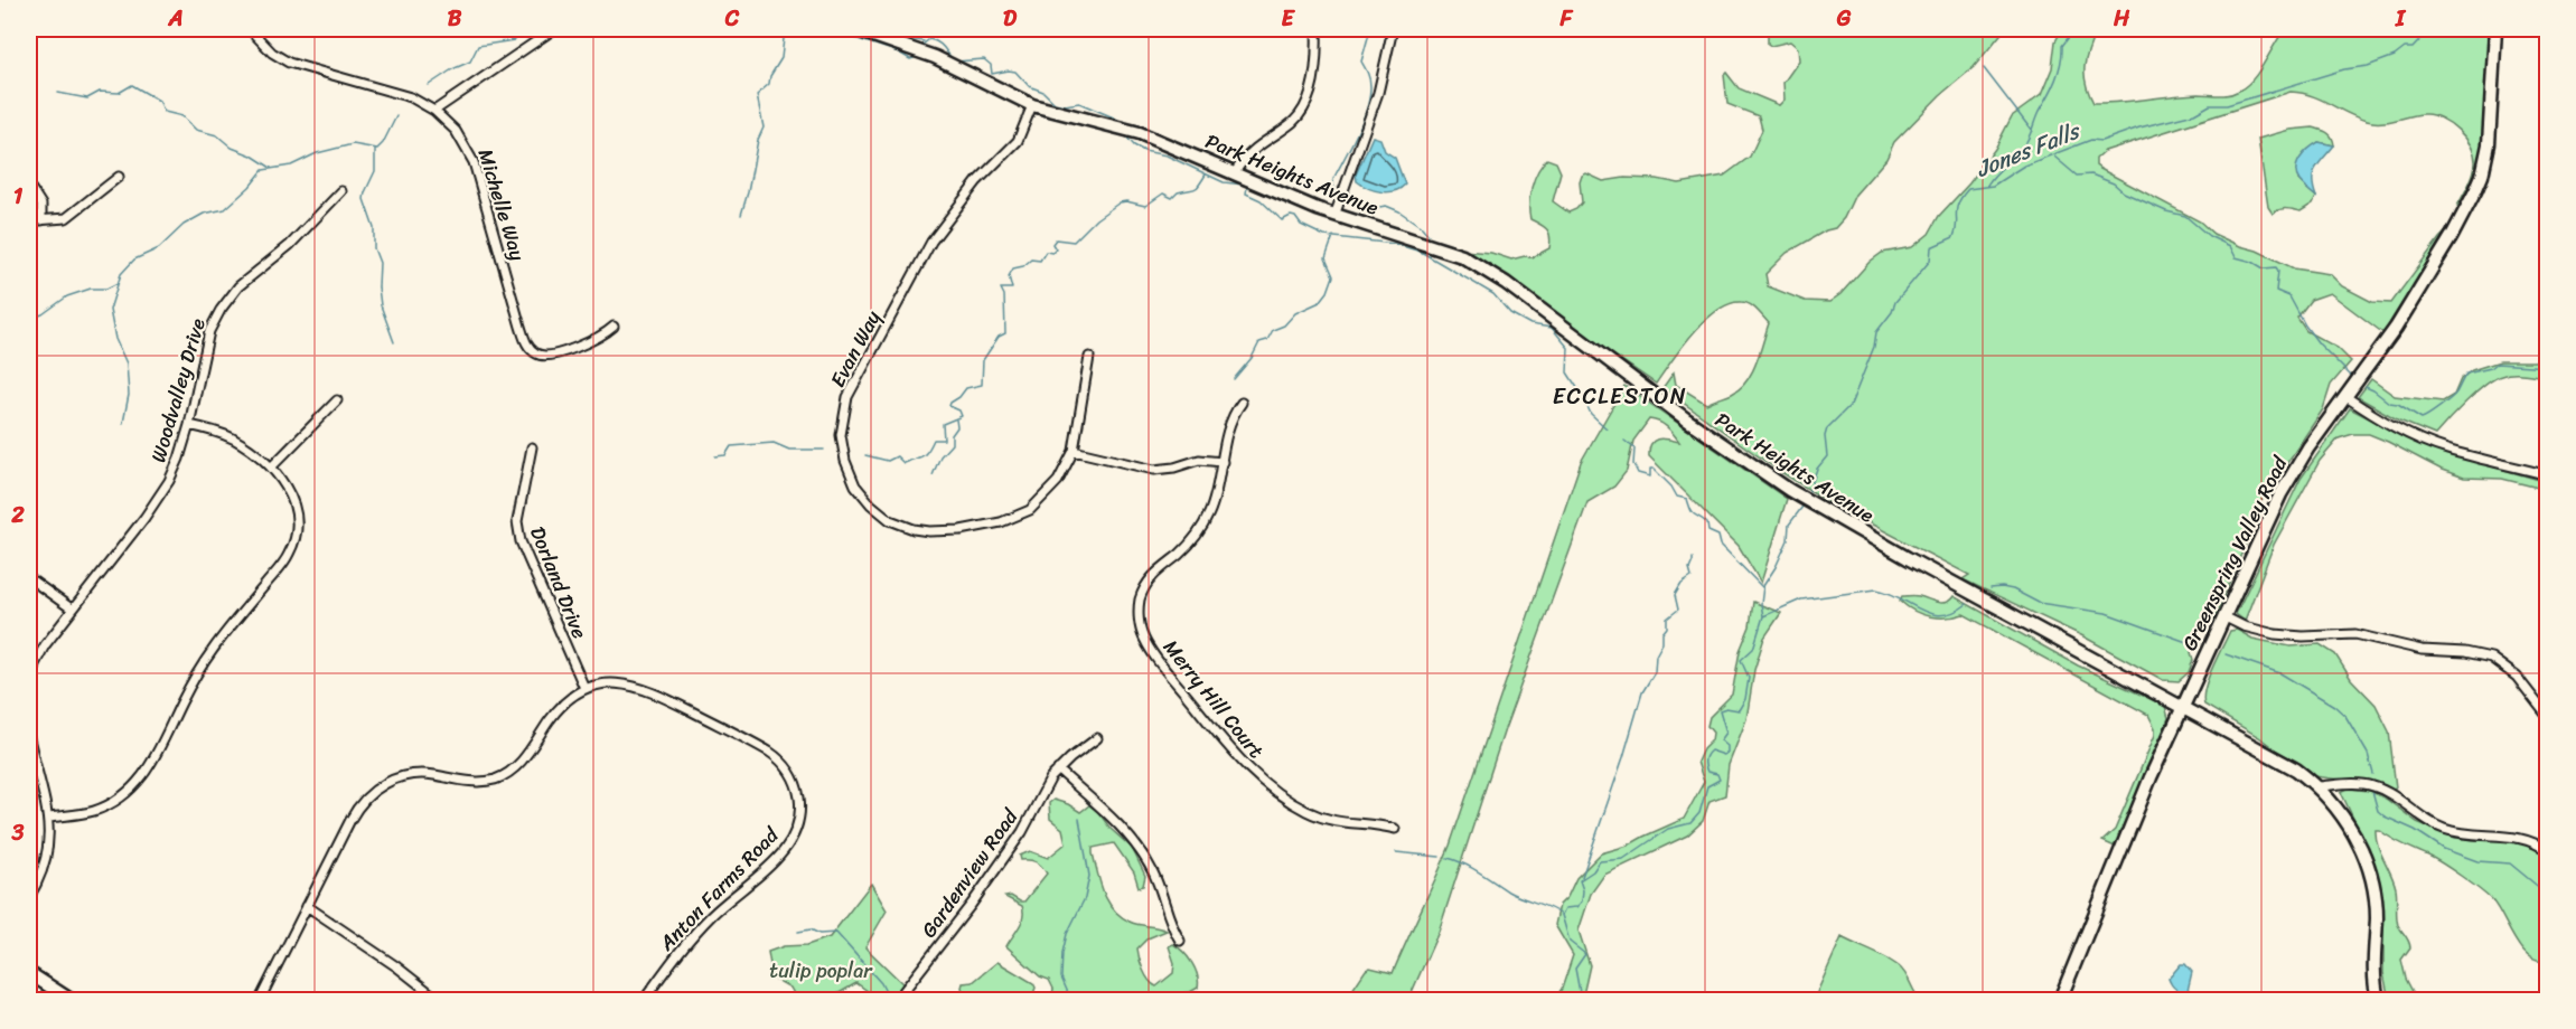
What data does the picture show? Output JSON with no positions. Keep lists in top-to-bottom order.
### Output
{
  "streets": {
    "main road": ["Park Heights Avenue", "Greenspring Valley Road"],
    "street": [
      "Michelle Way",
      "Evan Way",
      "Woodvalley Drive",
      "Dorland Drive",
      "Merry Hill Court",
      "Gardenview Road",
      "Anton Farms Road"
    ]
  },
  "crossings": [
    ["Park Heights Avenue", "Evan Way"],
    ["Park Heights Avenue", "Greenspring Valley Road"],
    ["Dorland Drive", "Anton Farms Road"]
  ],
  "districts": ["ECCLESTON"],
  "water": ["Jones Falls"],
  "parks": ["tulip poplar"],
  "grid": {
    "columns": [
      "A",
      "B",
      "C",
      "D",
      "E",
      "F",
      "G",
      "H",
      "I"
    ],
    "rows": ["1", "2", "3"]
  }
}
